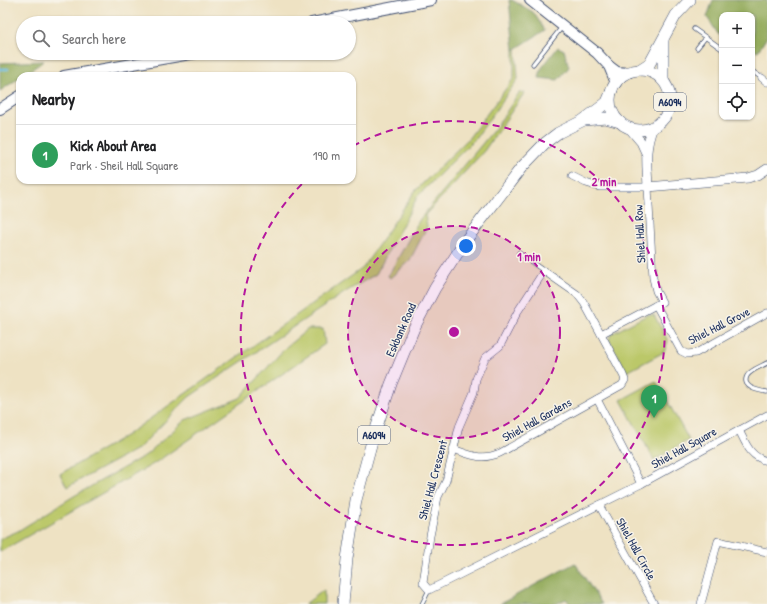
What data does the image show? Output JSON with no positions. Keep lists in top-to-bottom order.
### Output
{
  "streets": {
    "main road": ["A6094", "Eskbank Road"],
    "street": [
      "Shiel Hall Row",
      "Shiel Hall Grove",
      "Shiel Hall Gardens",
      "Shiel Hall Square",
      "Shiel Hall Crescent",
      "Shiel Hall Circle"
    ]
  },
  "crossings": [
    ["A6094", "Eskbank Road"],
    ["Shiel Hall Row", "Shiel Hall Grove"],
    ["Shiel Hall Gardens", "Shiel Hall Crescent"]
  ],
  "page": {
    "map_buttons": ["+", "−"],
    "search": "Search here",
    "heading": "Nearby",
    "list": [
      {
        "mark": "1",
        "name": "Kick About Area",
        "note": "Park · Sheil Hall Square",
        "value": "190 m"
      }
    ],
    "pins": "1"
  },
  "rings": ["2 min", "1 min"]
}
